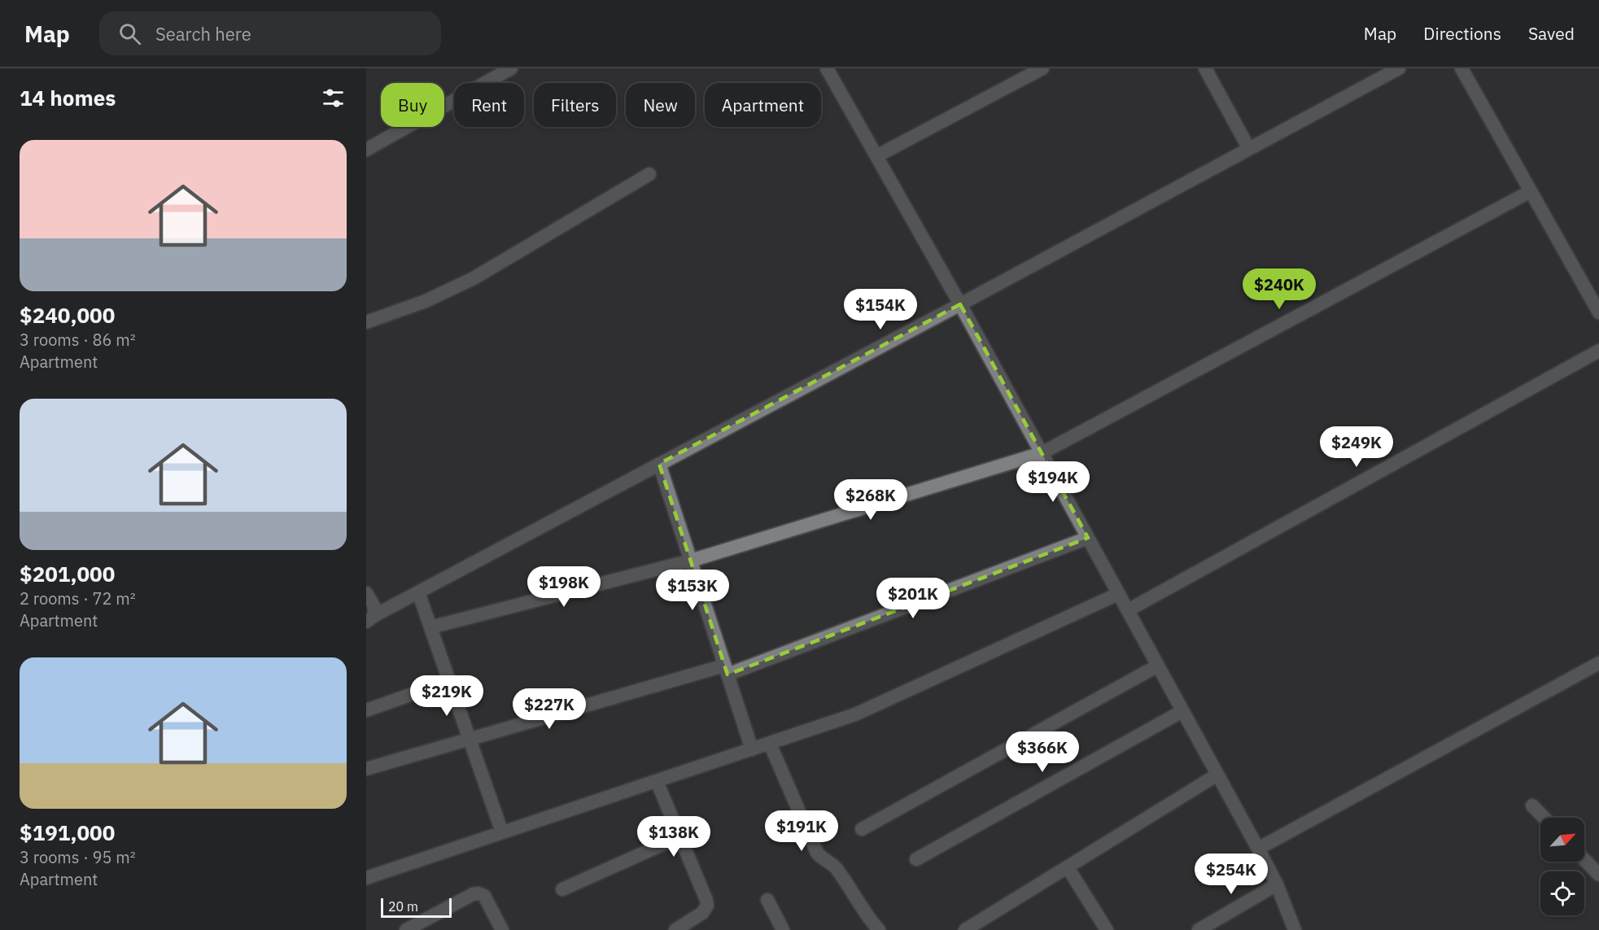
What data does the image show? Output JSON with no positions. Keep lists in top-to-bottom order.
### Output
{
  "scale_bar": "20 m",
  "north": "top right",
  "page": {
    "header": "Map",
    "search": "Search here",
    "nav": ["Map", "Directions", "Saved"],
    "heading": "14 homes",
    "chip": [
      "Buy",
      "Rent",
      "Filters",
      "New",
      "Apartment"
    ],
    "list": [
      {
        "name": "$240,000",
        "note": "3 rooms · 86 m² · Apartment"
      },
      {
        "name": "$201,000",
        "note": "2 rooms · 72 m² · Apartment"
      },
      {
        "name": "$191,000",
        "note": "3 rooms · 95 m² · Apartment"
      }
    ],
    "price": [
      "$240K",
      "$154K",
      "$249K",
      "$194K",
      "$268K",
      "$198K",
      "$153K",
      "$201K",
      "$219K",
      "$227K",
      "$366K",
      "$191K",
      "$138K",
      "$254K"
    ],
    "scale": "20 m"
  }
}
